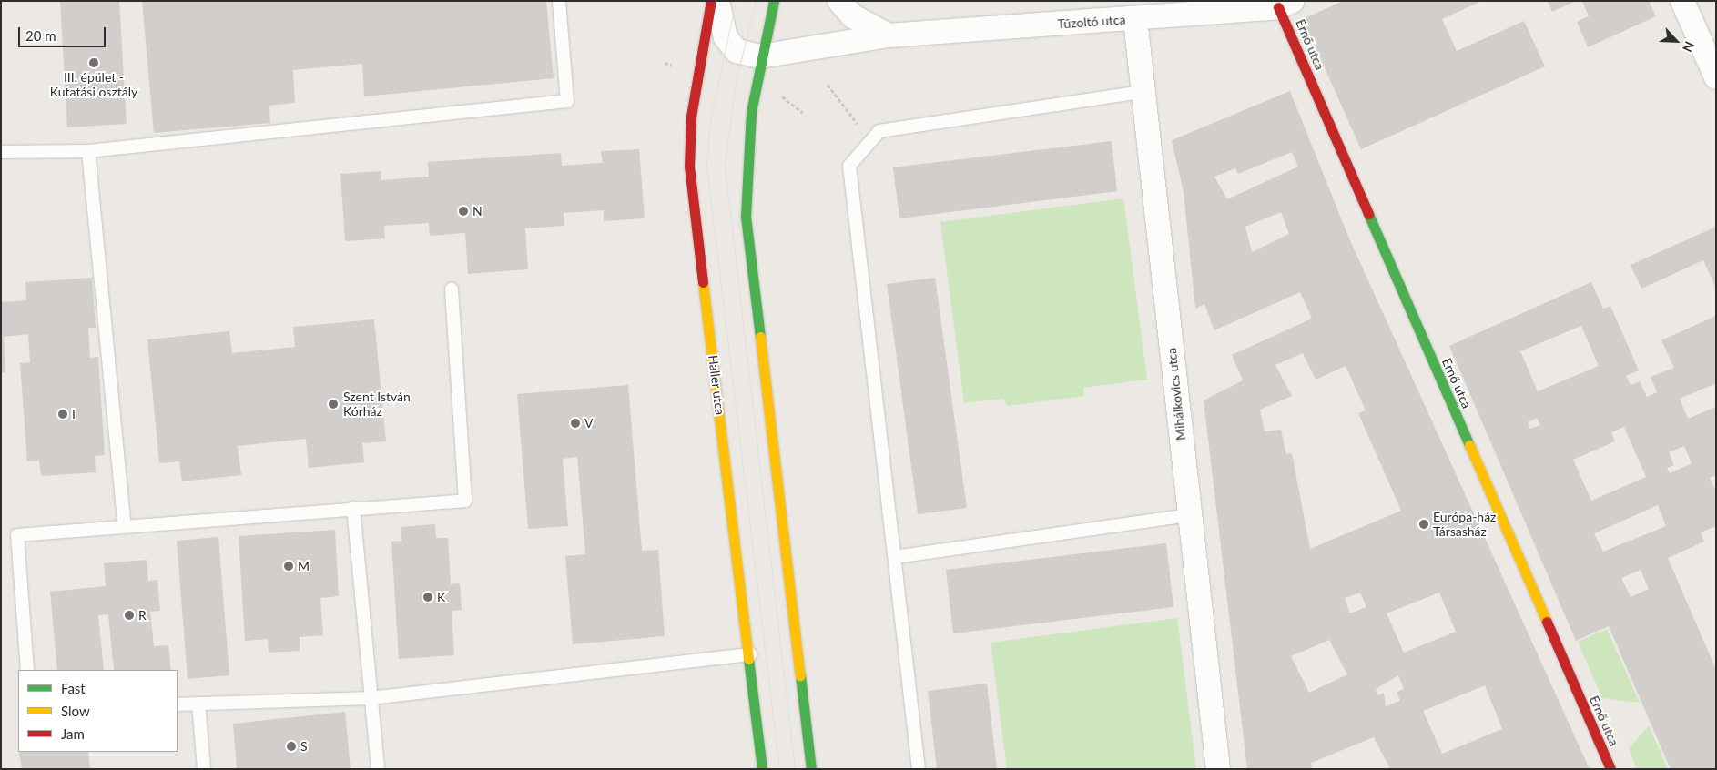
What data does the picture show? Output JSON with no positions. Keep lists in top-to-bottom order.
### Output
{
  "streets": {
    "street": [
      "Tűzoltó utca",
      "Ernő utca",
      "Haller utca",
      "Mihálkovics utca"
    ]
  },
  "crossings": [
    ["Tűzoltó utca", "Ernő utca"],
    ["Tűzoltó utca", "Mihálkovics utca"]
  ],
  "places": [
    "III. épület - Kutatási osztály",
    "N",
    "Szent István Kórház",
    "I",
    "V",
    "Európa-ház Társasház",
    "M",
    "K",
    "R",
    "S"
  ],
  "legend": ["Fast", "Slow", "Jam"],
  "scale_bar": "20 m",
  "north": "bottom right"
}
